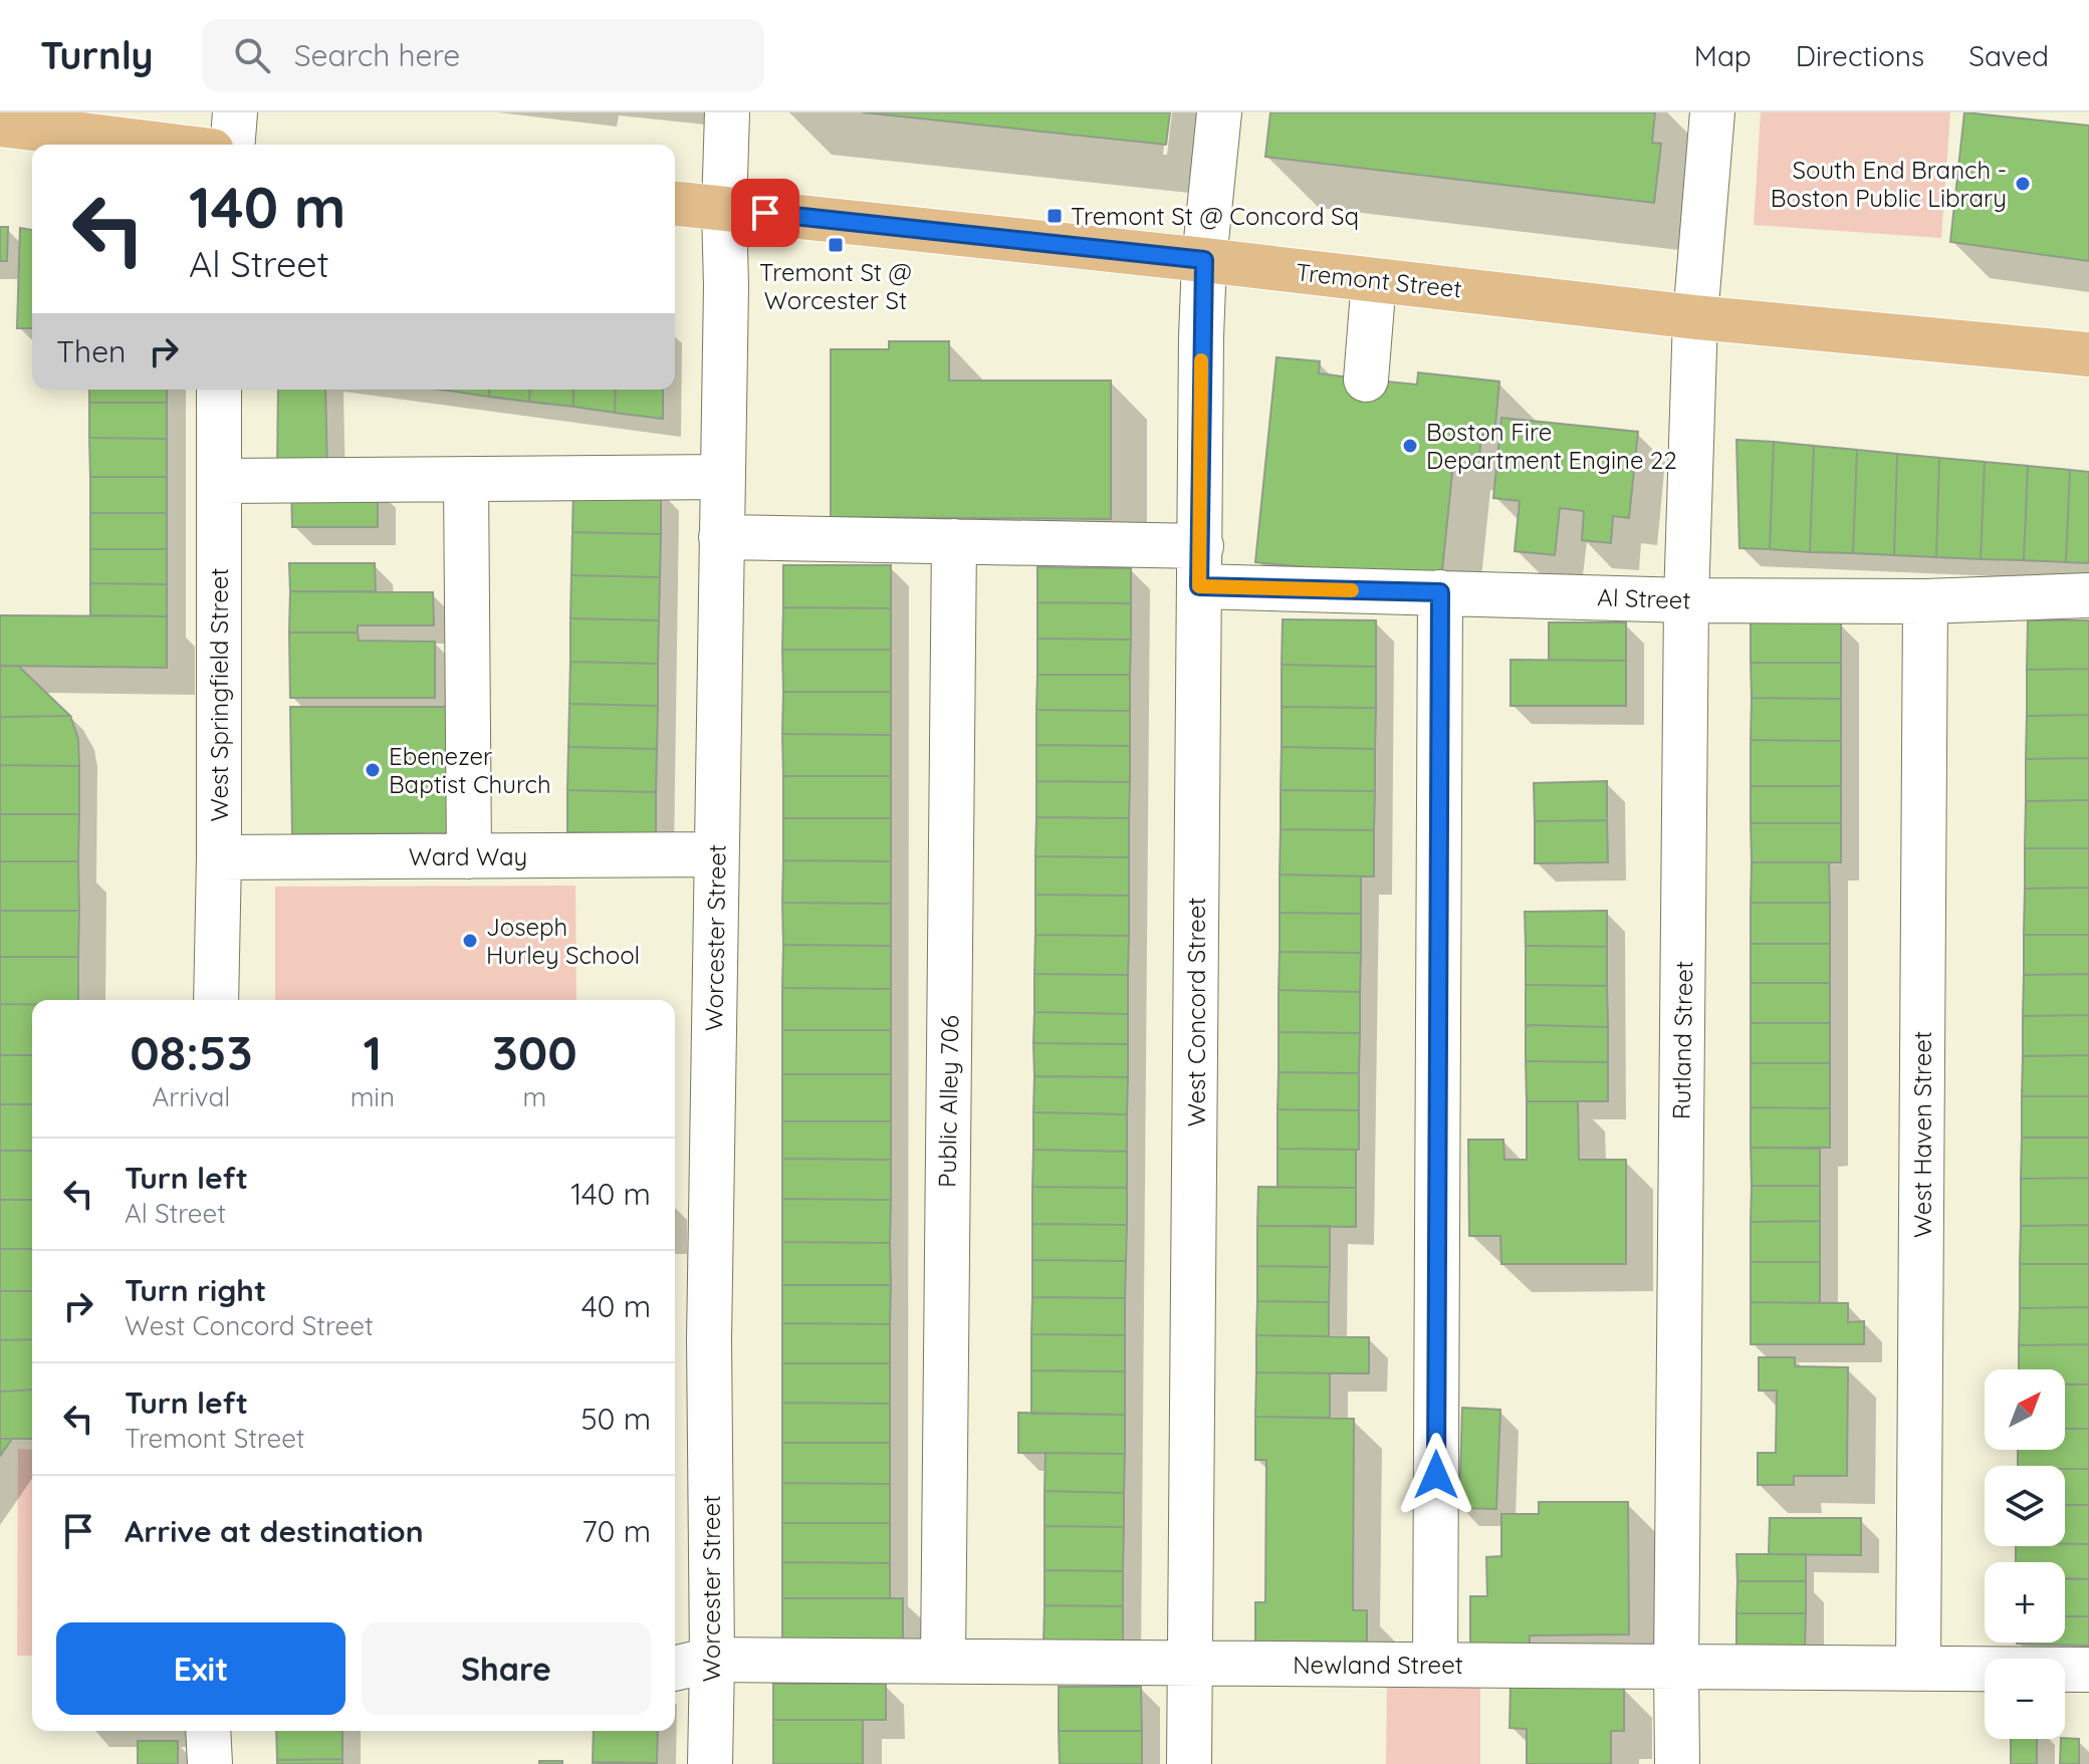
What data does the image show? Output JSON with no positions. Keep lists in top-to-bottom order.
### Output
{
  "streets": {
    "main road": ["Tremont Street"],
    "street": [
      "Al Street",
      "West Springfield Street",
      "Ward Way",
      "Worcester Street",
      "West Concord Street",
      "Rutland Street",
      "Public Alley 706",
      "West Haven Street",
      "Newland Street"
    ]
  },
  "crossings": [
    ["Tremont Street", "Worcester Street"],
    ["Tremont Street", "West Concord Street"],
    ["Tremont Street", "Rutland Street"],
    ["Al Street", "Worcester Street"],
    ["Al Street", "West Concord Street"],
    ["Al Street", "Rutland Street"],
    ["Al Street", "Public Alley 706"],
    ["Al Street", "West Haven Street"],
    ["West Springfield Street", "Ward Way"],
    ["Ward Way", "Worcester Street"],
    ["Worcester Street", "Newland Street"],
    ["West Concord Street", "Newland Street"],
    ["Rutland Street", "Newland Street"],
    ["Public Alley 706", "Newland Street"],
    ["West Haven Street", "Newland Street"]
  ],
  "places": {
    "other": [
      "South End Branch - Boston Public Library",
      "Boston Fire Department Engine 22",
      "Ebenezer Baptist Church",
      "Joseph Hurley School"
    ],
    "transit": ["Tremont St @ Concord Sq", "Tremont St @ Worcester St"]
  },
  "north": "top right",
  "page": {
    "header": "Turnly",
    "search": "Search here",
    "nav": ["Map", "Directions", "Saved"],
    "turn": ["140 m", "Al Street"],
    "then": "Then",
    "eta": [
      "08:53",
      "Arrival",
      "1",
      "min",
      "300",
      "m"
    ],
    "list": [
      {
        "name": "Turn left",
        "note": "Al Street",
        "value": "140 m"
      },
      {
        "name": "Turn right",
        "note": "West Concord Street",
        "value": "40 m"
      },
      {
        "name": "Turn left",
        "note": "Tremont Street",
        "value": "50 m"
      },
      {
        "name": "Arrive at destination",
        "value": "70 m"
      }
    ],
    "map_buttons": ["+", "−"],
    "buttons": ["Exit", "Share"]
  }
}
